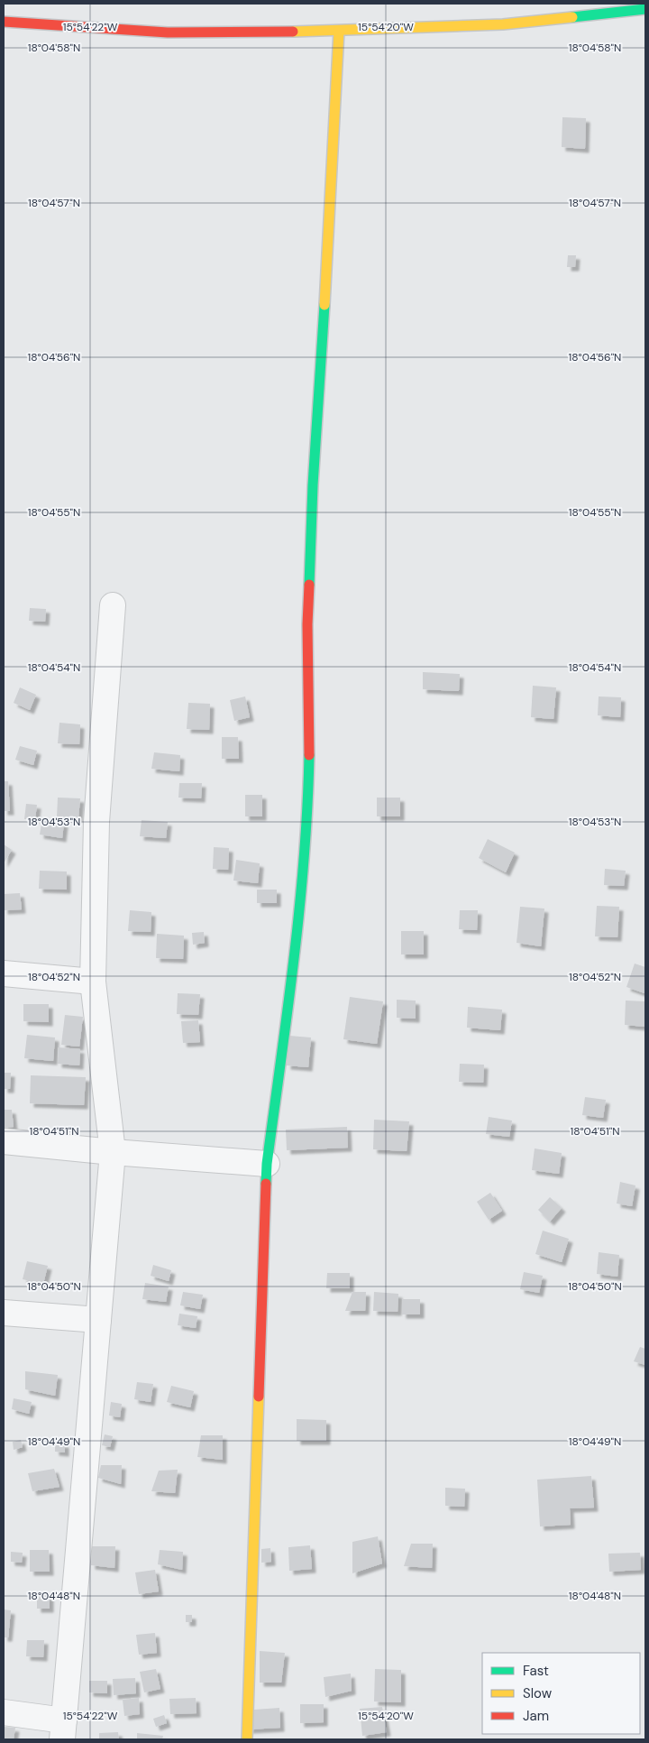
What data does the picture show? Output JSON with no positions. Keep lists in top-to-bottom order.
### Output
{
  "legend": ["Fast", "Slow", "Jam"],
  "coordinates": [
    "15°54'22\"W",
    "15°54'20\"W",
    "18°04'58\"N",
    "18°04'57\"N",
    "18°04'56\"N",
    "18°04'55\"N",
    "18°04'54\"N",
    "18°04'53\"N",
    "18°04'52\"N",
    "18°04'51\"N",
    "18°04'50\"N",
    "18°04'49\"N",
    "18°04'48\"N"
  ]
}
